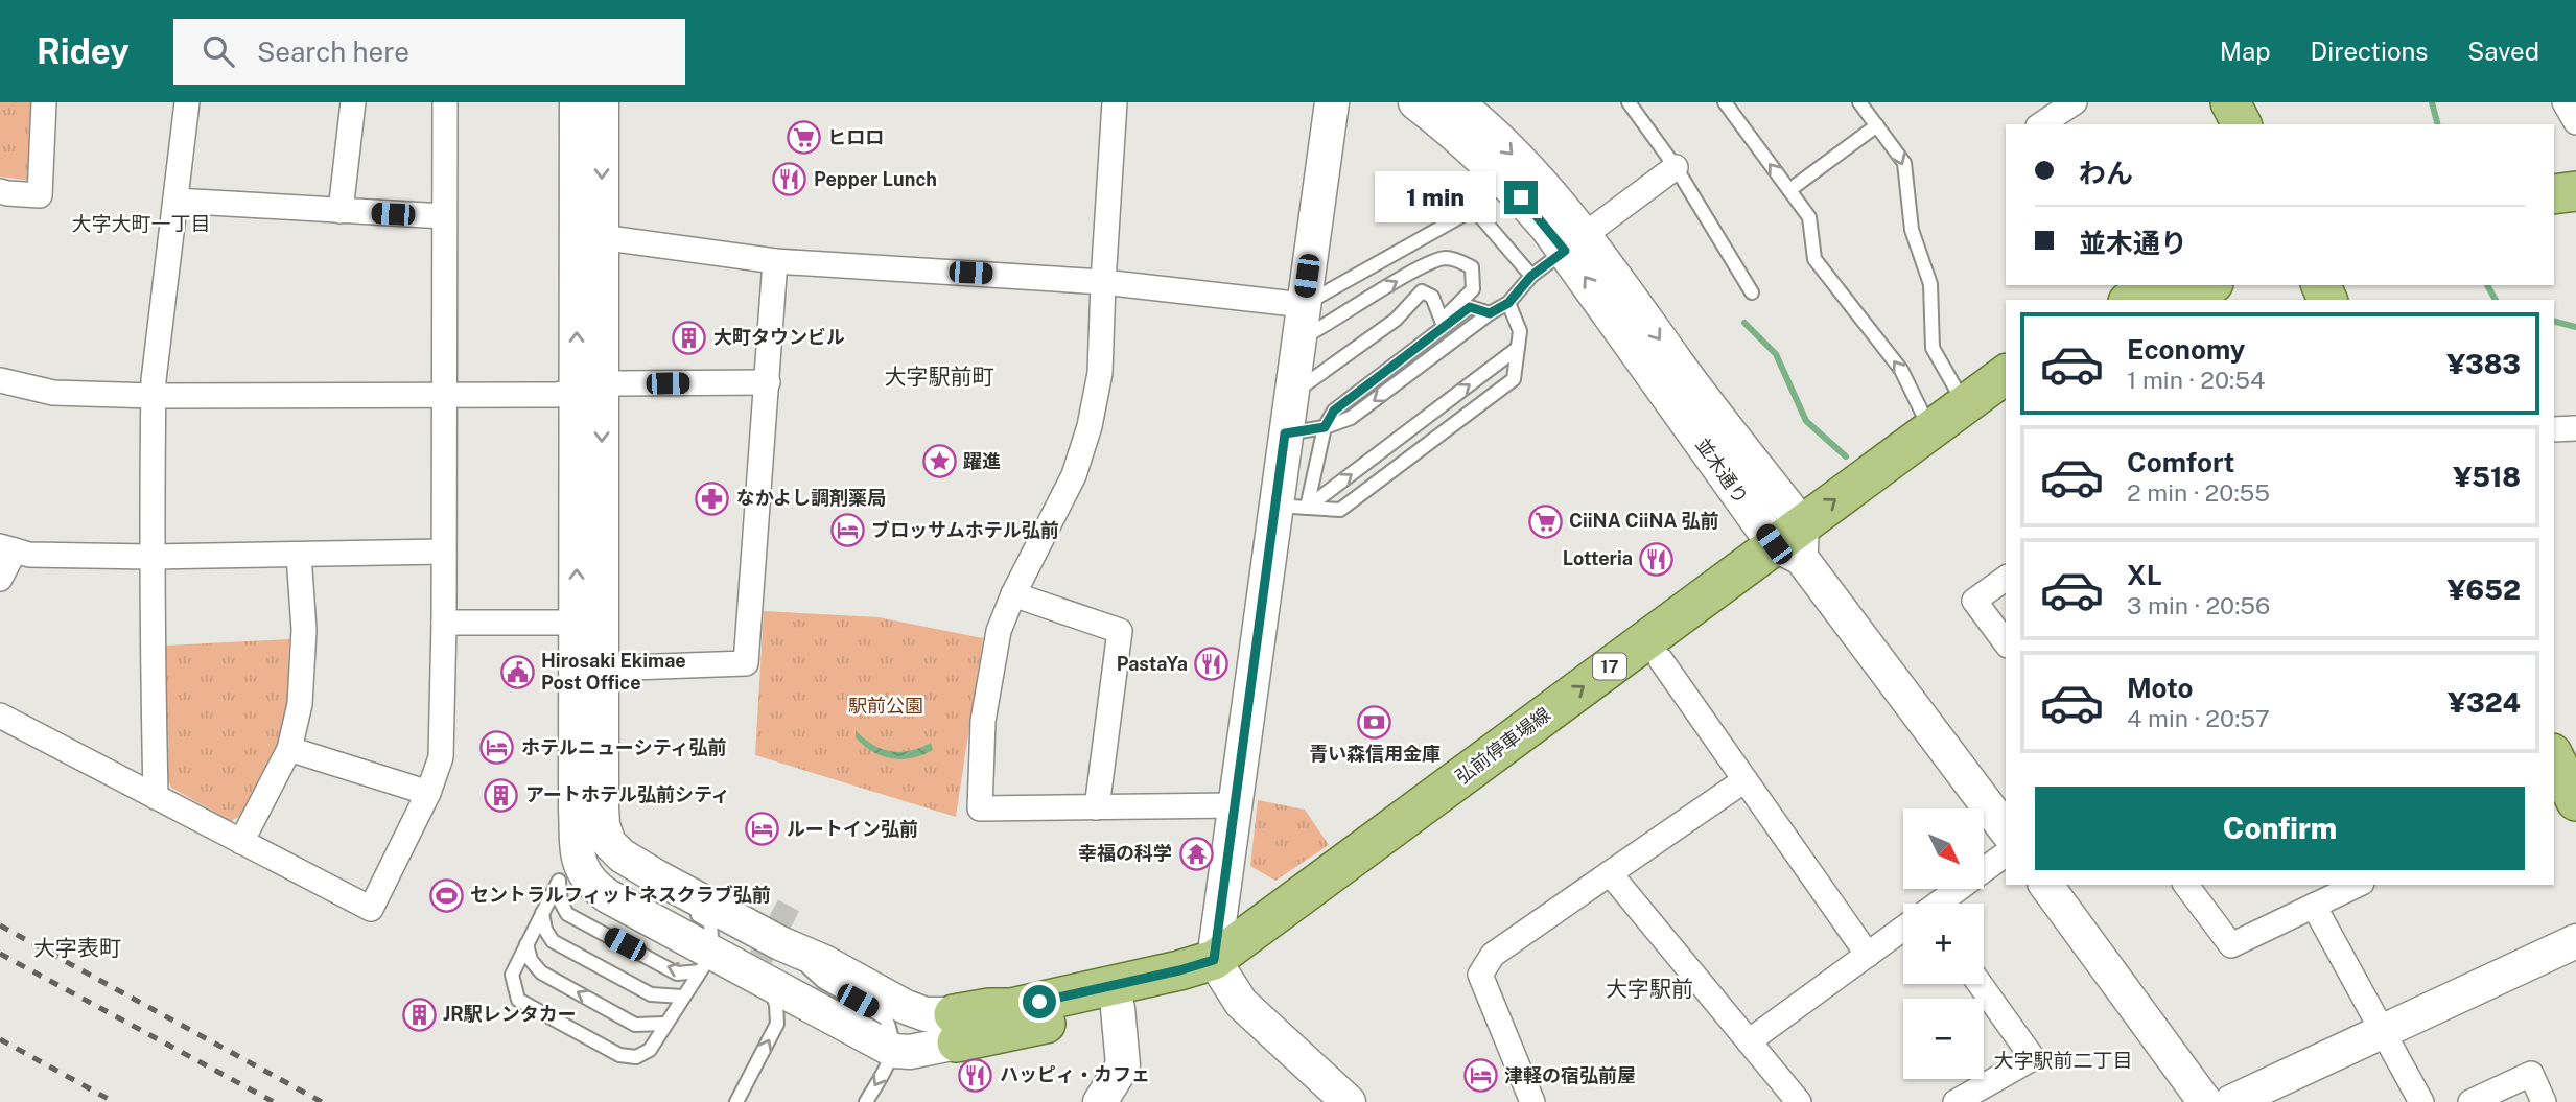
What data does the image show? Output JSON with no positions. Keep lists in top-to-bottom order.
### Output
{
  "streets": {
    "main road": ["17", "弘前停車場線"],
    "street": ["並木通り"]
  },
  "crossings": [
    ["並木通り", "弘前停車場線"]
  ],
  "districts": [
    "大字大町一丁目",
    "大字駅前町",
    "大字表町",
    "大字駅前",
    "大字駅前二丁目"
  ],
  "parks": ["駅前公園"],
  "places": {
    "supermarket": ["ヒロロ", "CiiNA CiiNA 弘前"],
    "restaurant": [
      "Pepper Lunch",
      "Lotteria",
      "PastaYa",
      "ハッピィ・カフェ"
    ],
    "building": ["大町タウンビル", "アートホテル弘前シティ", "JR駅レンタカー"],
    "place": ["躍進"],
    "pharmacy": ["なかよし調剤薬局"],
    "hotel": [
      "ブロッサムホテル弘前",
      "ホテルニューシティ弘前",
      "ルートイン弘前",
      "津軽の宿弘前屋"
    ],
    "public building": ["Hirosaki Ekimae Post Office"],
    "bank": ["青い森信用金庫"],
    "temple": ["幸福の科学"],
    "sports": ["セントラルフィットネスクラブ弘前"]
  },
  "north": "bottom right",
  "page": {
    "header": "Ridey",
    "search": "Search here",
    "nav": ["Map", "Directions", "Saved"],
    "banner": ["わん", "並木通り"],
    "bubble": "1 min",
    "list": [
      {
        "name": "Economy",
        "note": "1 min · 20:54",
        "value": "¥383"
      },
      {
        "name": "Comfort",
        "note": "2 min · 20:55",
        "value": "¥518"
      },
      {
        "name": "XL",
        "note": "3 min · 20:56",
        "value": "¥652"
      },
      {
        "name": "Moto",
        "note": "4 min · 20:57",
        "value": "¥324"
      }
    ],
    "buttons": "Confirm",
    "map_buttons": ["+", "−"]
  }
}
